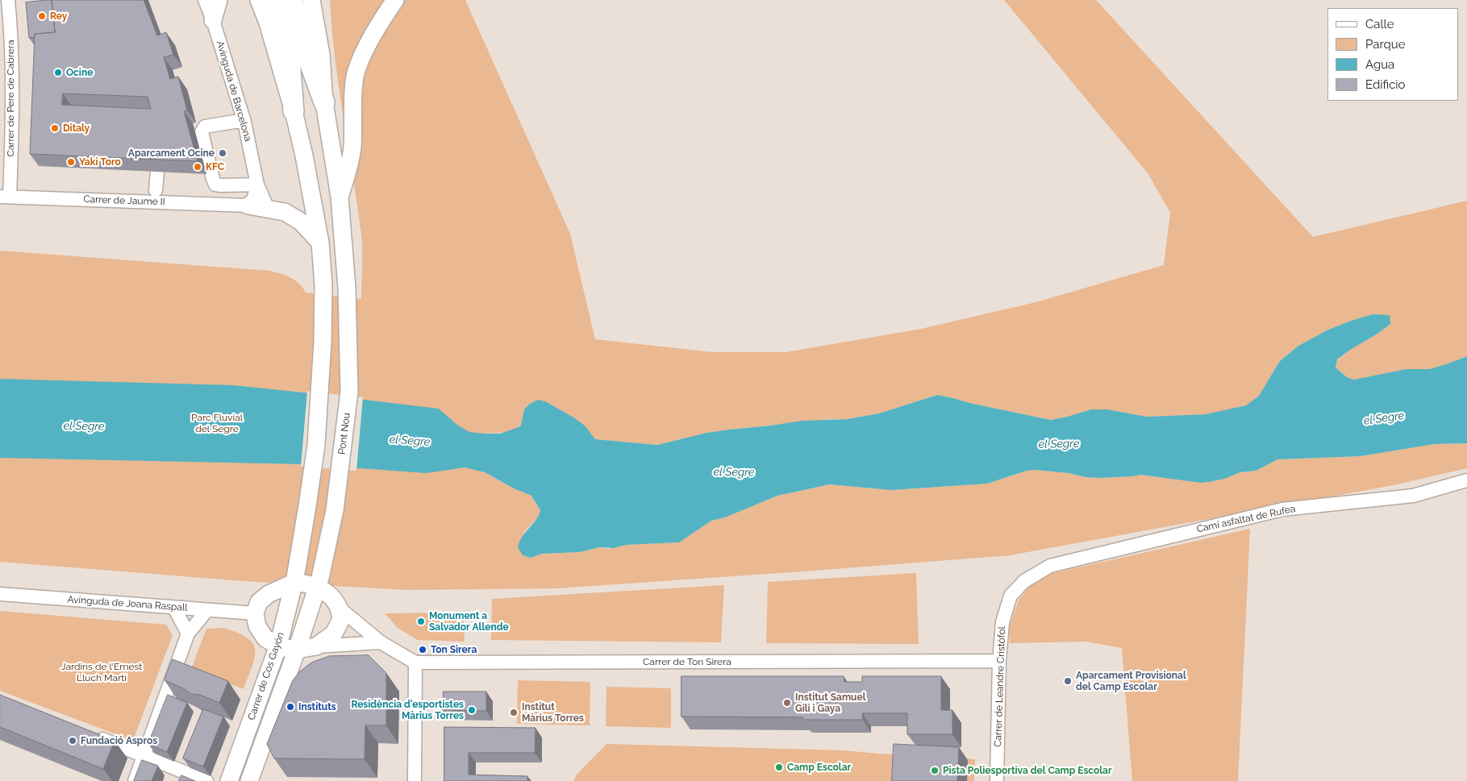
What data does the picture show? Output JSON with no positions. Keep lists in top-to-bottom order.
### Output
{
  "streets": {
    "main road": ["Pont Nou", "Carrer de Cos Gayón"],
    "street": [
      "Avinguda de Barcelona",
      "Carrer de Pere de Cabrera",
      "Carrer de Jaume II",
      "Camí asfaltat de Rufea",
      "Avinguda de Joana Raspall",
      "Carrer de Ton Sirera",
      "Carrer de Leandre Cristòfol"
    ]
  },
  "crossings": [
    ["Carrer de Pere de Cabrera", "Carrer de Jaume II"],
    ["Pont Nou", "Carrer de Cos Gayón"],
    ["Camí asfaltat de Rufea", "Carrer de Leandre Cristòfol"],
    ["Carrer de Ton Sirera", "Carrer de Leandre Cristòfol"]
  ],
  "water": ["el Segre"],
  "parks": ["Parc Fluvial del Segre", "Jardins de l'Ernest Lluch Martí"],
  "places": [
    "Rey",
    "Ocine",
    "Ditaly",
    "Aparcament Ocine",
    "Yaki Toro",
    "KFC",
    "Monument a Salvador Allende",
    "Ton Sirera",
    "Aparcament Provisional del Camp Escolar",
    "Institut Samuel Gili i Gaya",
    "Instituts",
    "Residència d'esportistes Màrius Torres",
    "Institut Màrius Torres",
    "Fundació Aspros",
    "Camp Escolar",
    "Pista Poliesportiva del Camp Escolar"
  ],
  "legend": [
    "Calle",
    "Parque",
    "Agua",
    "Edificio"
  ]
}
